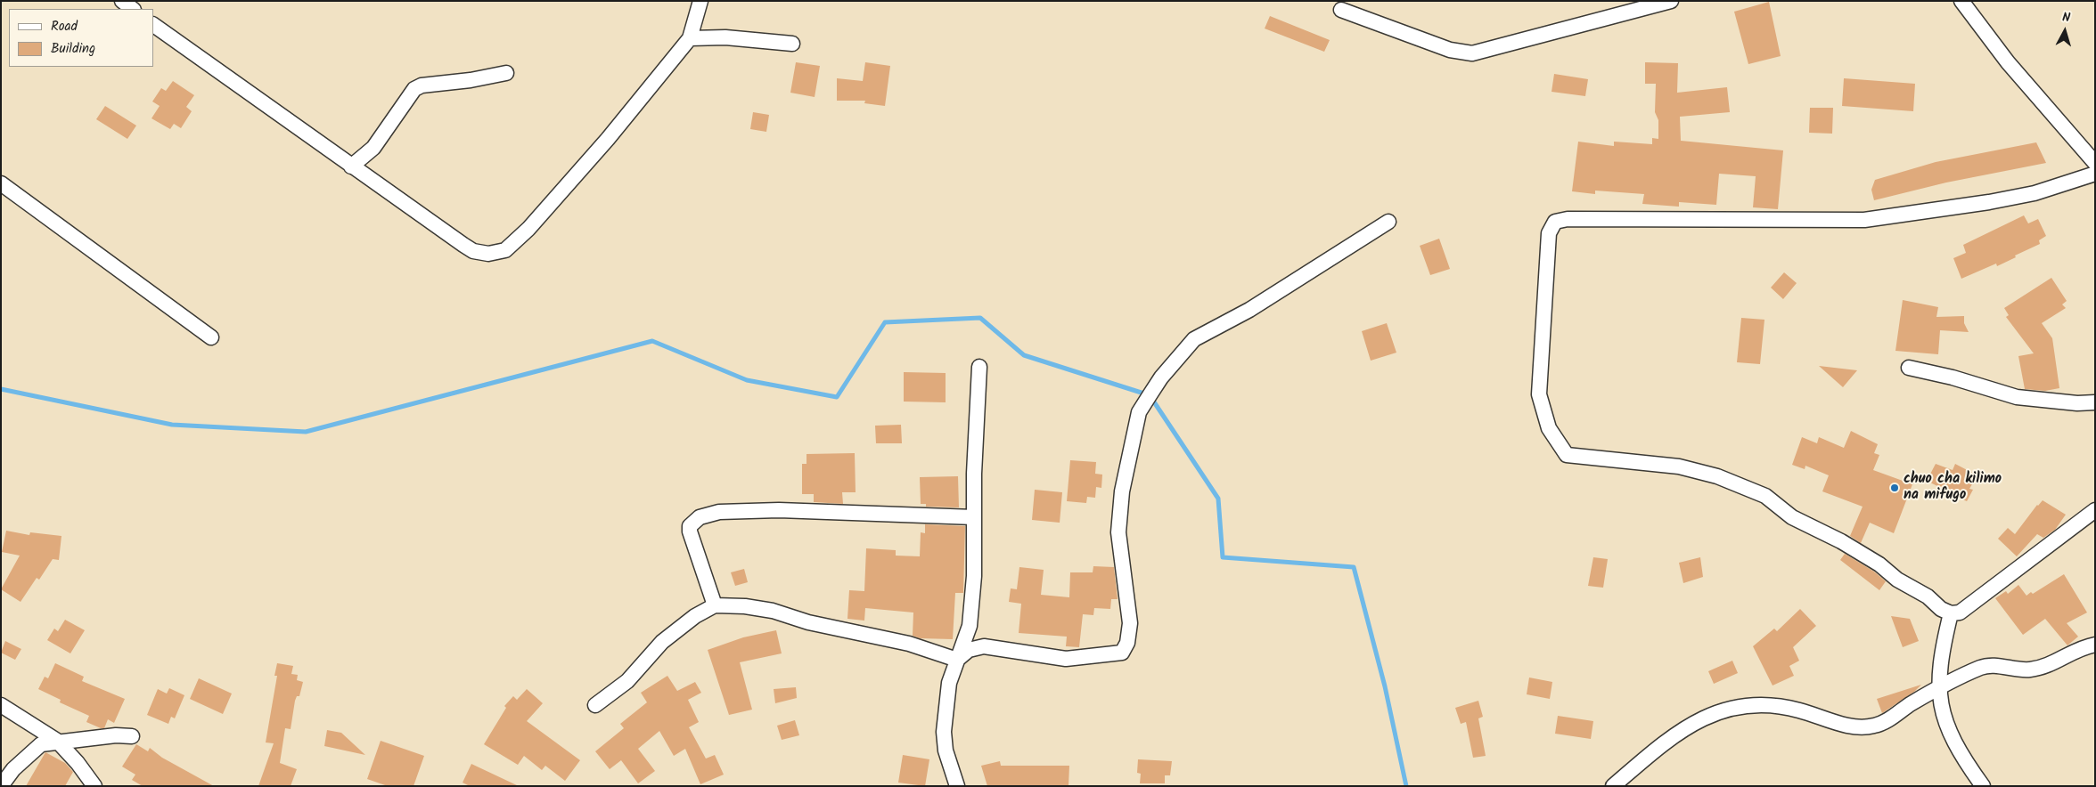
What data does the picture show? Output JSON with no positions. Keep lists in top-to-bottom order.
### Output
{
  "places": ["chuo cha kilimo na mifugo"],
  "legend": ["Road", "Building"],
  "north": "top"
}
